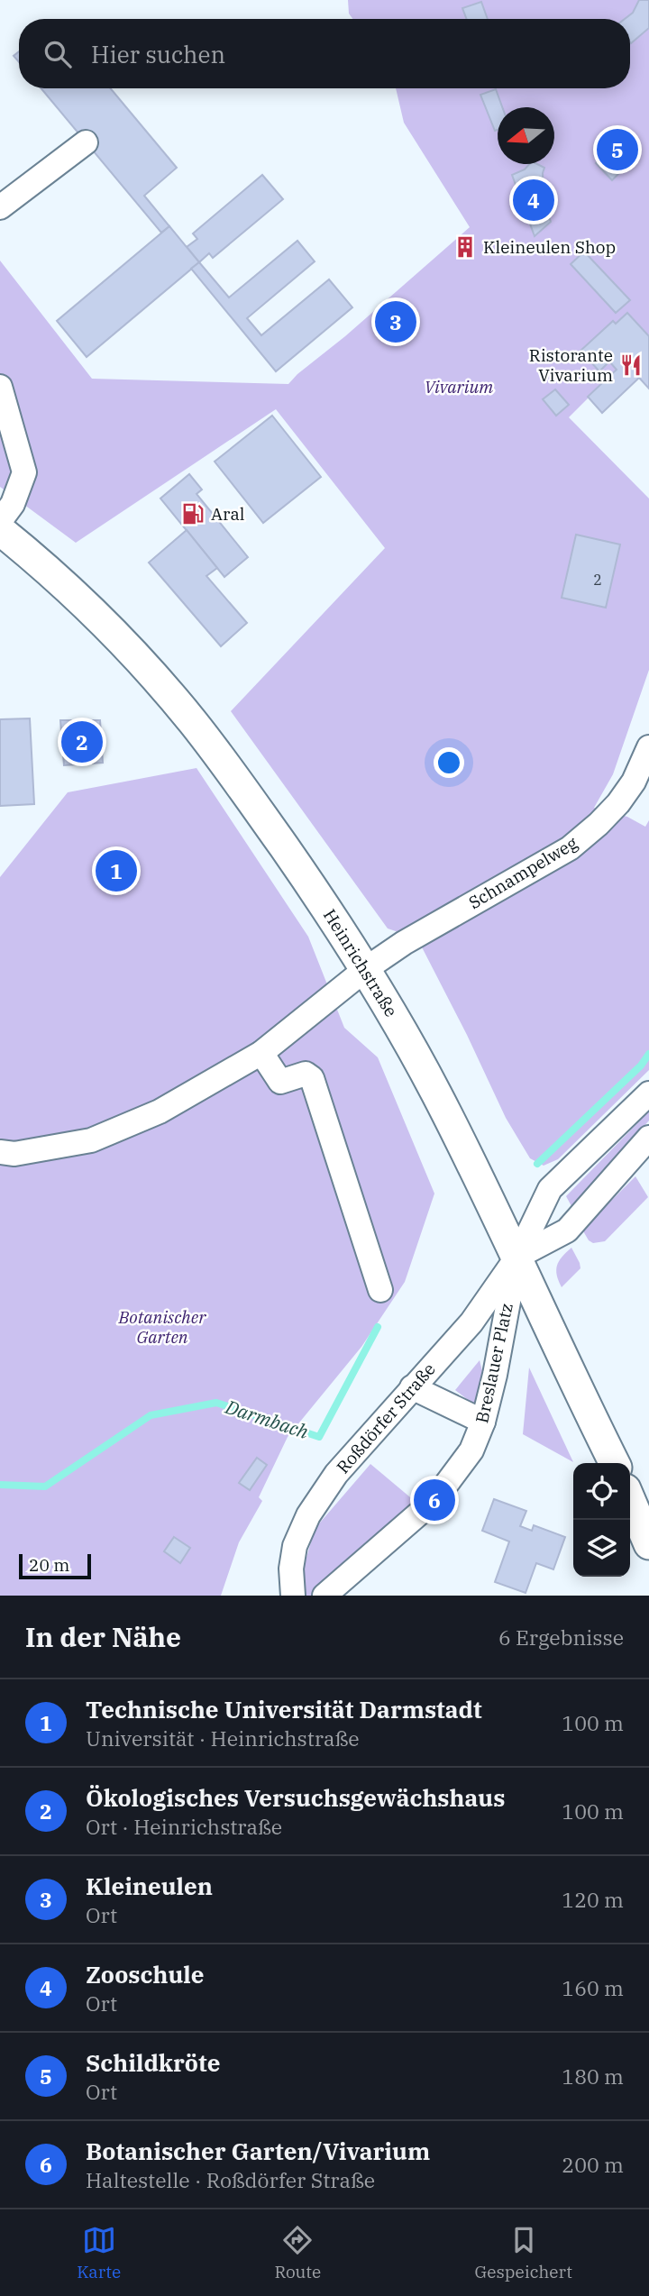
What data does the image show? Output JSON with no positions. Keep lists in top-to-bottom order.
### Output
{
  "streets": {
    "main road": ["Heinrichstraße"],
    "street": ["Schnampelweg", "Breslauer Platz", "Roßdörfer Straße"]
  },
  "crossings": [
    ["Schnampelweg", "Heinrichstraße"],
    ["Heinrichstraße", "Breslauer Platz"],
    ["Heinrichstraße", "Roßdörfer Straße"],
    ["Breslauer Platz", "Roßdörfer Straße"]
  ],
  "water": ["Darmbach"],
  "parks": ["Vivarium", "Botanischer Garten"],
  "places": {
    "building": ["Kleineulen Shop"],
    "restaurant": ["Ristorante Vivarium"],
    "fuel station": ["Aral"]
  },
  "house_numbers": ["2"],
  "scale_bar": "20 m",
  "north": "left",
  "page": {
    "search": "Hier suchen",
    "pins": [
      "5",
      "4",
      "3",
      "2",
      "1",
      "6"
    ],
    "scale": "20 m",
    "heading": ["In der Nähe", "6 Ergebnisse"],
    "list": [
      {
        "mark": "1",
        "name": "Technische Universität Darmstadt",
        "note": "Universität · Heinrichstraße",
        "value": "100 m"
      },
      {
        "mark": "2",
        "name": "Ökologisches Versuchsgewächshaus",
        "note": "Ort · Heinrichstraße",
        "value": "100 m"
      },
      {
        "mark": "3",
        "name": "Kleineulen",
        "note": "Ort",
        "value": "120 m"
      },
      {
        "mark": "4",
        "name": "Zooschule",
        "note": "Ort",
        "value": "160 m"
      },
      {
        "mark": "5",
        "name": "Schildkröte",
        "note": "Ort",
        "value": "180 m"
      },
      {
        "mark": "6",
        "name": "Botanischer Garten/Vivarium",
        "note": "Haltestelle · Roßdörfer Straße",
        "value": "200 m"
      }
    ],
    "nav": ["Karte", "Route", "Gespeichert"]
  }
}
